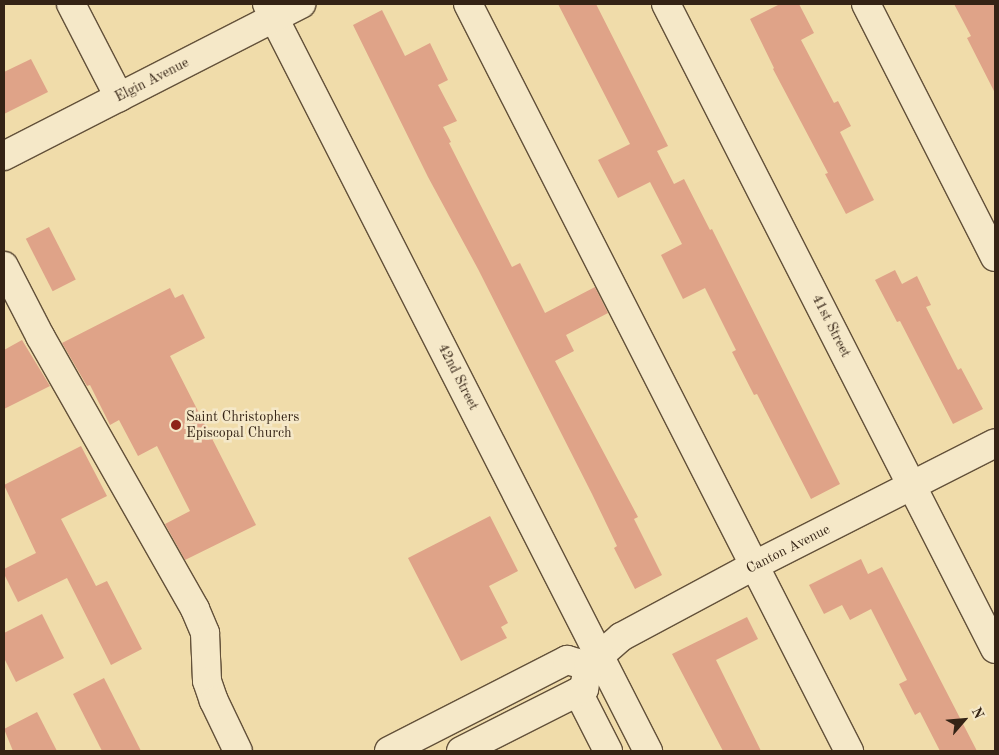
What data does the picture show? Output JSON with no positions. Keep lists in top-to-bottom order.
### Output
{
  "streets": {
    "street": [
      "Elgin Avenue",
      "41st Street",
      "42nd Street",
      "Canton Avenue"
    ]
  },
  "crossings": [
    ["Elgin Avenue", "42nd Street"],
    ["41st Street", "Canton Avenue"],
    ["42nd Street", "Canton Avenue"]
  ],
  "places": ["Saint Christophers Episcopal Church"],
  "north": "top right"
}
